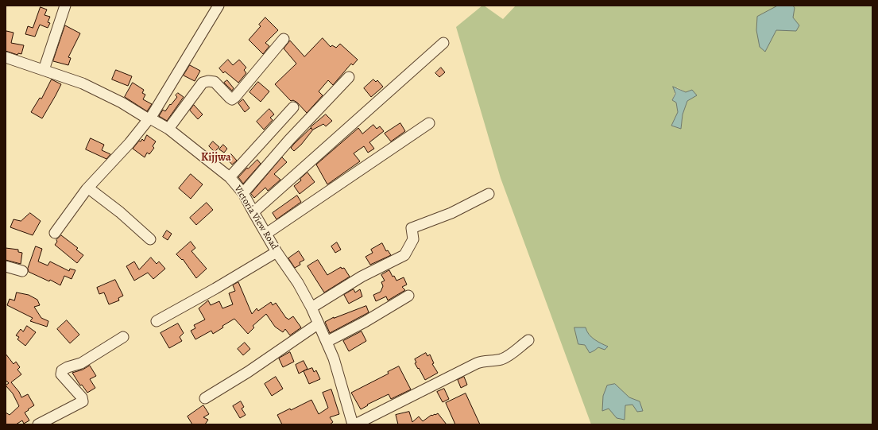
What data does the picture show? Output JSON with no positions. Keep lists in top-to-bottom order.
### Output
{
  "streets": {
    "street": ["Victoria View Road"]
  },
  "districts": ["Kijjwa"]
}
